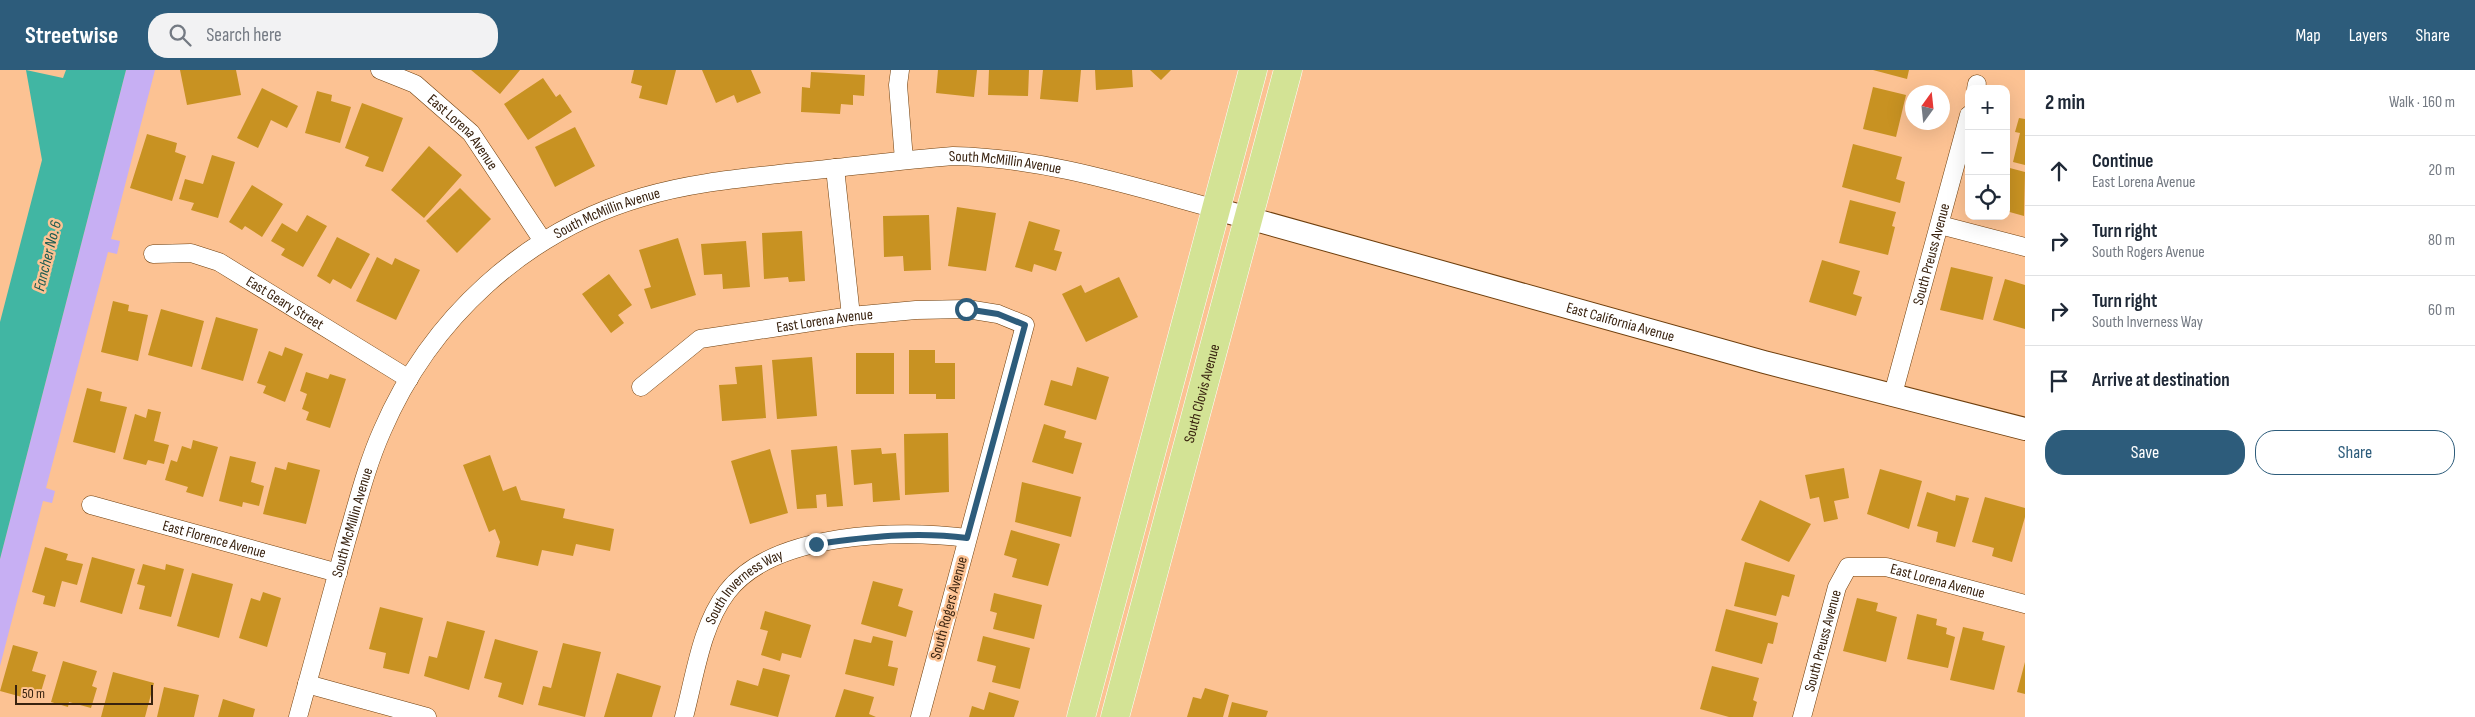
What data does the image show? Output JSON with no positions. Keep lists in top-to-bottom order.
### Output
{
  "streets": {
    "main road": ["South Clovis Avenue"],
    "street": [
      "East Lorena Avenue",
      "South McMillin Avenue",
      "South Preuss Avenue",
      "East Geary Street",
      "East California Avenue",
      "East Florence Avenue",
      "South Inverness Way",
      "South Rogers Avenue"
    ]
  },
  "crossings": [
    ["East Lorena Avenue", "South McMillin Avenue"],
    ["East Lorena Avenue", "South Preuss Avenue"],
    ["East Lorena Avenue", "South Rogers Avenue"],
    ["South McMillin Avenue", "East Geary Street"],
    ["South McMillin Avenue", "East California Avenue"],
    ["South McMillin Avenue", "East Florence Avenue"],
    ["South Preuss Avenue", "East California Avenue"],
    ["East California Avenue", "South Clovis Avenue"],
    ["South Inverness Way", "South Rogers Avenue"]
  ],
  "water": ["Fancher No. 6"],
  "scale_bar": "50 m",
  "north": "top",
  "page": {
    "header": "Streetwise",
    "search": "Search here",
    "nav": ["Map", "Layers", "Share"],
    "heading": ["2 min", "Walk · 160 m"],
    "map_buttons": ["+", "−"],
    "list": [
      ["Continue", "East Lorena Avenue", "20 m"],
      ["Turn right", "South Rogers Avenue", "80 m"],
      ["Turn right", "South Inverness Way", "60 m"],
      "Arrive at destination"
    ],
    "buttons": ["Save", "Share"],
    "scale": "50 m"
  }
}
